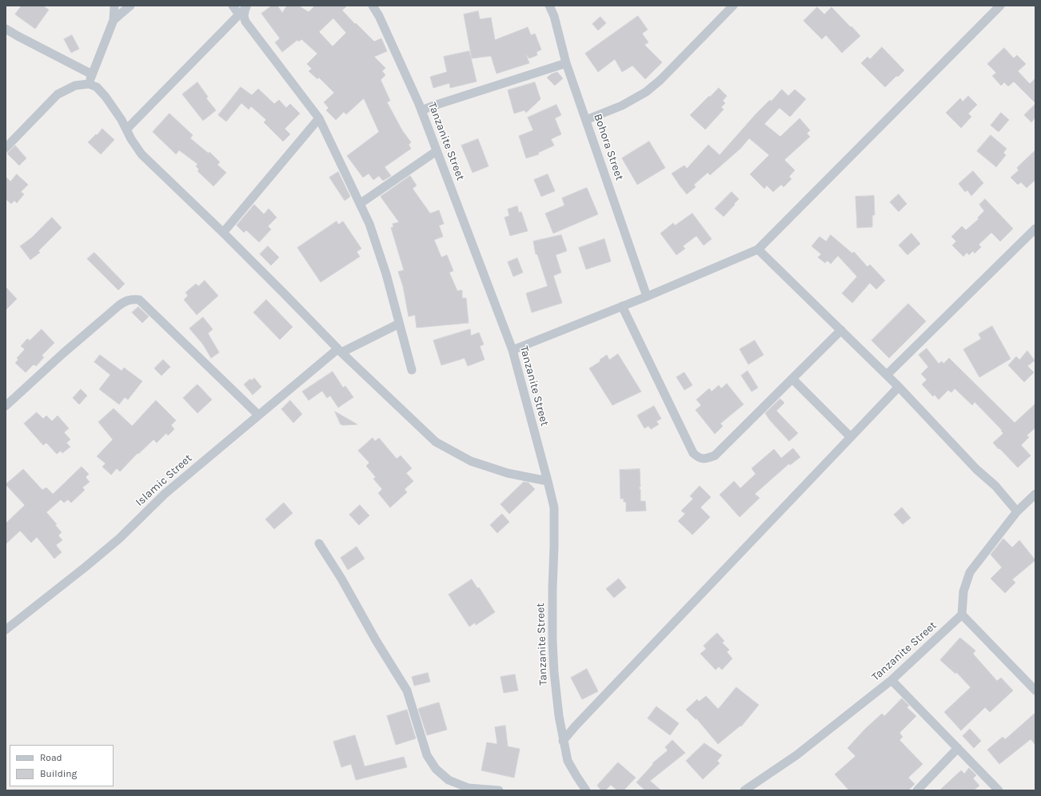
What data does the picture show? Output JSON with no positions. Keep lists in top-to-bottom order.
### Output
{
  "streets": {
    "street": ["Tanzanite Street", "Bohora Street", "Islamic Street"]
  },
  "legend": ["Road", "Building"]
}
